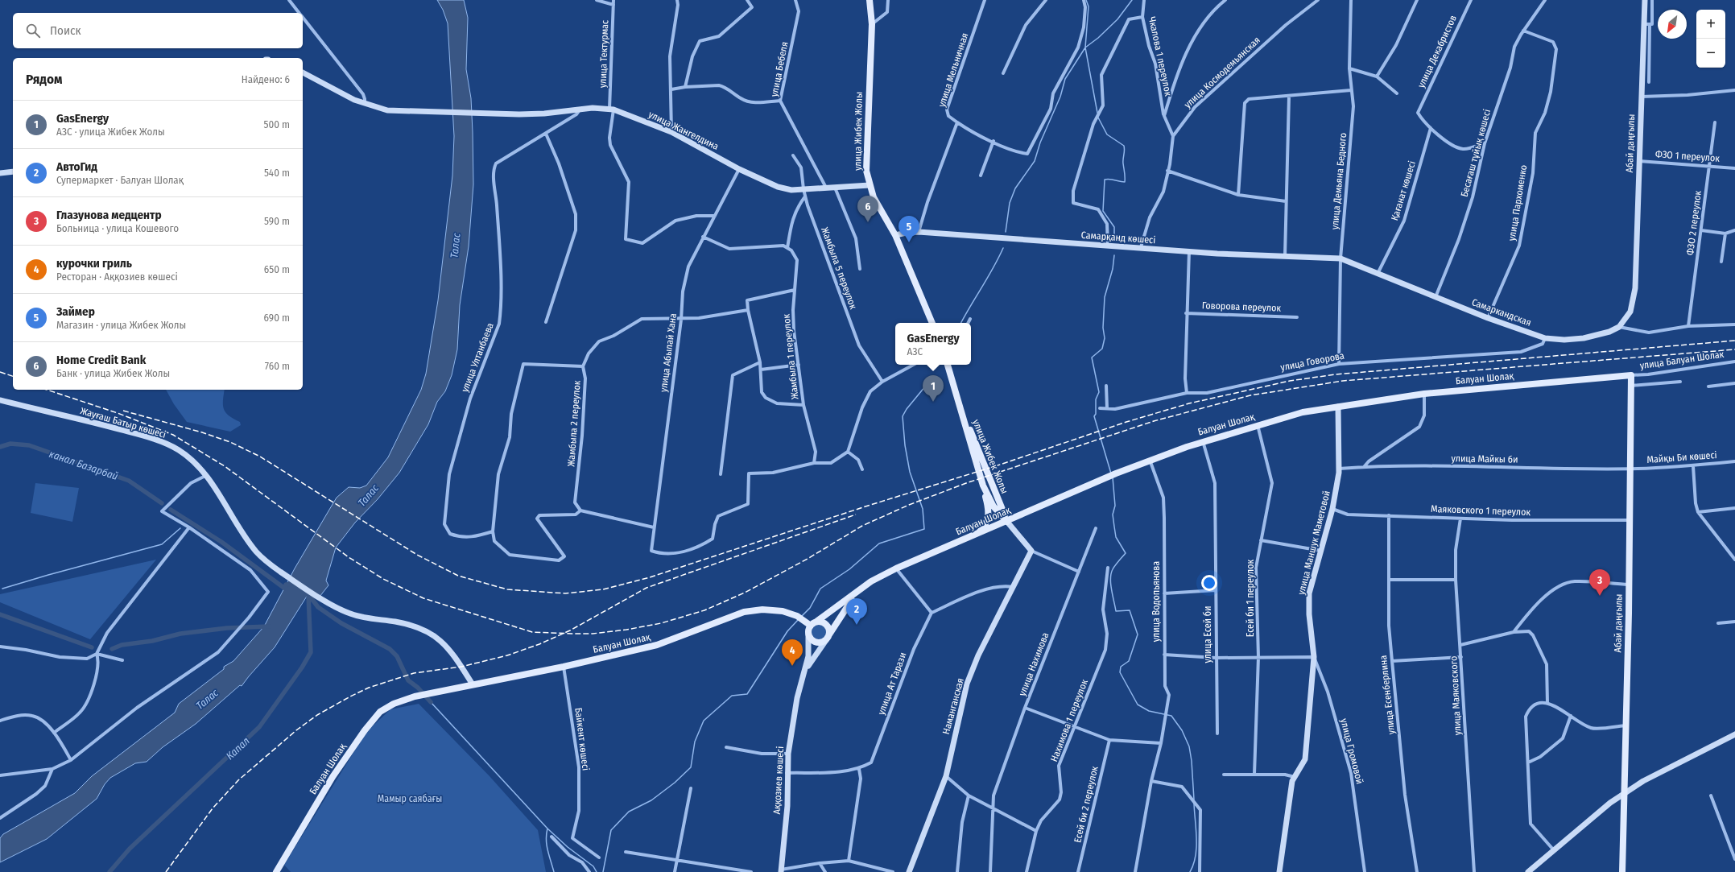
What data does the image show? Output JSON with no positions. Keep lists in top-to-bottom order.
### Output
{
  "streets": {
    "main road": ["улица Жибек Жолы", "Абай даңғылы", "Балуан Шолақ"],
    "street": [
      "улица Декабристов",
      "улица Тектурмас",
      "Чкалова 1 переулок",
      "улица Бебеля",
      "улица Мельничная",
      "улица Космодемьянская",
      "улица Жангелдина",
      "Бесағаш тұйық көшесі",
      "ФЗО 1 переулок",
      "улица Демьяна Бедного",
      "Қағанат көшесі",
      "улица Пархоменко",
      "ФЗО 2 переулок",
      "Самарқанд көшесі",
      "Жамбыла 5 переулок",
      "Говорова переулок",
      "Самаркандская",
      "улица Абылай Хана",
      "Жамбыла 1 переулок",
      "улица Ултанбаева",
      "улица Балуан Шолак",
      "улица Говорова",
      "Жауғаш Батыр көшесі",
      "Жамбыла 2 переулок",
      "Майқы Би көшесі",
      "улица Майкы би",
      "Маяковского 1 переулок",
      "улица Маншук Маметовой",
      "Есей би 1 переулок",
      "улица Водопьянова",
      "улица Есей би",
      "улица Нахимова",
      "улица Ат Тарази",
      "улица Есенберлина",
      "улица Маяковского",
      "Наманганская",
      "Нахимова 1 переулок",
      "Байкент көшесі",
      "улица Громовой",
      "Аққозиев көшесі",
      "Есей би 2 переулок"
    ]
  },
  "crossings": [
    ["улица Декабристов", "Қағанат көшесі"],
    ["улица Тектурмас", "улица Жангелдина"],
    ["улица Тектурмас", "улица Абылай Хана"],
    ["Чкалова 1 переулок", "улица Космодемьянская"],
    ["улица Бебеля", "улица Жангелдина"],
    ["улица Космодемьянская", "Самарқанд көшесі"],
    ["улица Жангелдина", "улица Жибек Жолы"],
    ["улица Жангелдина", "Жамбыла 5 переулок"],
    ["улица Жангелдина", "улица Абылай Хана"],
    ["улица Жангелдина", "улица Ултанбаева"],
    ["улица Жибек Жолы", "Самарқанд көшесі"],
    ["улица Жибек Жолы", "Балуан Шолақ"],
    ["Абай даңғылы", "ФЗО 1 переулок"],
    ["Абай даңғылы", "Самаркандская"],
    ["Абай даңғылы", "улица Балуан Шолак"],
    ["Абай даңғылы", "Балуан Шолақ"],
    ["Абай даңғылы", "Майқы Би көшесі"],
    ["Абай даңғылы", "улица Майкы би"],
    ["Абай даңғылы", "Маяковского 1 переулок"],
    ["Бесағаш тұйық көшесі", "улица Пархоменко"],
    ["Бесағаш тұйық көшесі", "Самаркандская"],
    ["ФЗО 1 переулок", "ФЗО 2 переулок"],
    ["улица Демьяна Бедного", "Самарқанд көшесі"],
    ["улица Демьяна Бедного", "Самаркандская"],
    ["улица Демьяна Бедного", "улица Говорова"],
    ["Қағанат көшесі", "Самаркандская"],
    ["улица Пархоменко", "Самаркандская"],
    ["Самарқанд көшесі", "Самаркандская"],
    ["Самаркандская", "улица Говорова"],
    ["улица Абылай Хана", "Жамбыла 1 переулок"],
    ["улица Балуан Шолак", "Балуан Шолақ"],
    ["Балуан Шолақ", "Жауғаш Батыр көшесі"],
    ["Балуан Шолақ", "улица Маншук Маметовой"],
    ["Балуан Шолақ", "Есей би 1 переулок"],
    ["Балуан Шолақ", "улица Водопьянова"],
    ["Балуан Шолақ", "улица Есей би"],
    ["Балуан Шолақ", "Байкент көшесі"],
    ["Балуан Шолақ", "Аққозиев көшесі"],
    ["Майқы Би көшесі", "улица Майкы би"],
    ["улица Майкы би", "улица Маншук Маметовой"],
    ["Маяковского 1 переулок", "улица Маншук Маметовой"],
    ["Маяковского 1 переулок", "улица Есенберлина"],
    ["Маяковского 1 переулок", "улица Маяковского"],
    ["улица Маншук Маметовой", "улица Громовой"],
    ["улица Ат Тарази", "Аққозиев көшесі"]
  ],
  "water": ["Талас", "канал Базарбай", "Капал"],
  "parks": ["Мамыр саябағы"],
  "north": "bottom left",
  "page": {
    "map_buttons": ["+", "−"],
    "search": "Поиск",
    "heading": ["Рядом", "Найдено: 6"],
    "list": [
      {
        "mark": "1",
        "name": "GasEnergy",
        "note": "АЗС · улица Жибек Жолы",
        "value": "500 m"
      },
      {
        "mark": "2",
        "name": "АвтоГид",
        "note": "Супермаркет · Балуан Шолақ",
        "value": "540 m"
      },
      {
        "mark": "3",
        "name": "Глазунова медцентр",
        "note": "Больница · улица Кошевого",
        "value": "590 m"
      },
      {
        "mark": "4",
        "name": "курочки гриль",
        "note": "Ресторан · Аққозиев көшесі",
        "value": "650 m"
      },
      {
        "mark": "5",
        "name": "Займер",
        "note": "Магазин · улица Жибек Жолы",
        "value": "690 m"
      },
      {
        "mark": "6",
        "name": "Home Credit Bank",
        "note": "Банк · улица Жибек Жолы",
        "value": "760 m"
      }
    ],
    "pins": [
      "6",
      "5",
      "1",
      "3",
      "2",
      "4"
    ],
    "popup": ["GasEnergy", "АЗС"]
  }
}
